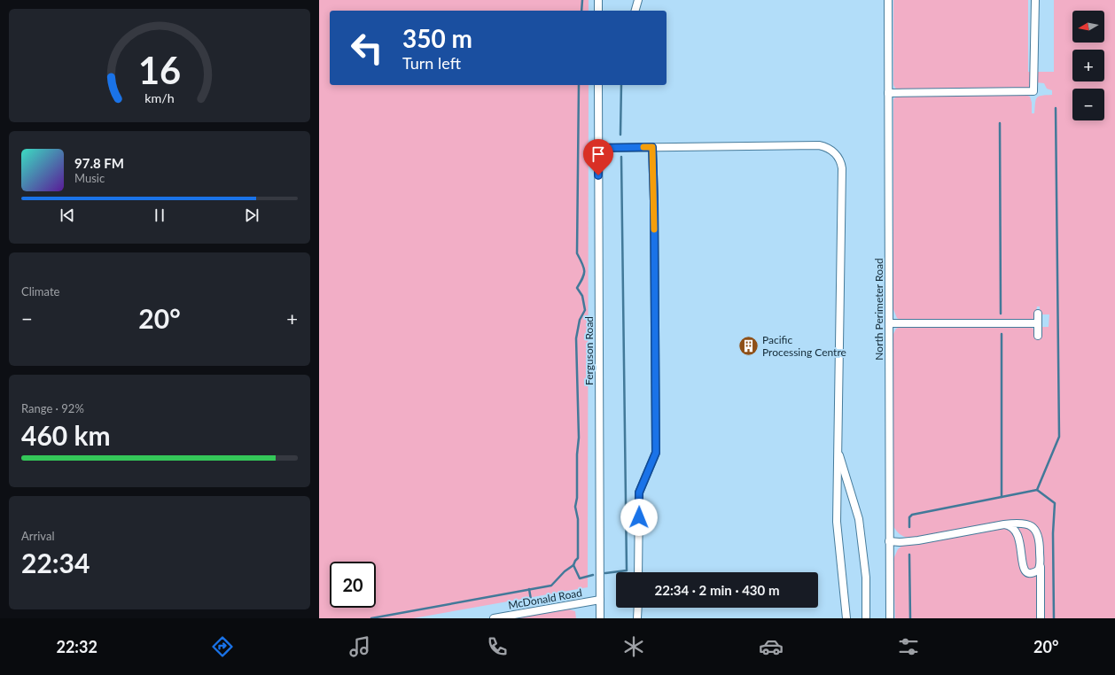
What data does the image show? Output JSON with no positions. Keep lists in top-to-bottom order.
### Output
{
  "streets": {
    "street": ["North Perimeter Road", "Ferguson Road", "McDonald Road"]
  },
  "crossings": [
    ["Ferguson Road", "McDonald Road"]
  ],
  "places": {
    "building": ["Pacific Processing Centre"]
  },
  "north": "left",
  "page": {
    "map_buttons": ["+", "−"],
    "turn": ["350 m", "Turn left"],
    "song": ["97.8 FM", "Music"],
    "tile": [
      "Climate",
      ["Range · 92%", "460 km"],
      ["Arrival", "22:34"]
    ],
    "heat": ["−", "20°", "+"],
    "limit": "20",
    "trip": "22:34 · 2 min · 430 m",
    "tabs": ["22:32", "20°"],
    "gauge": ["16", "km/h"]
  }
}
